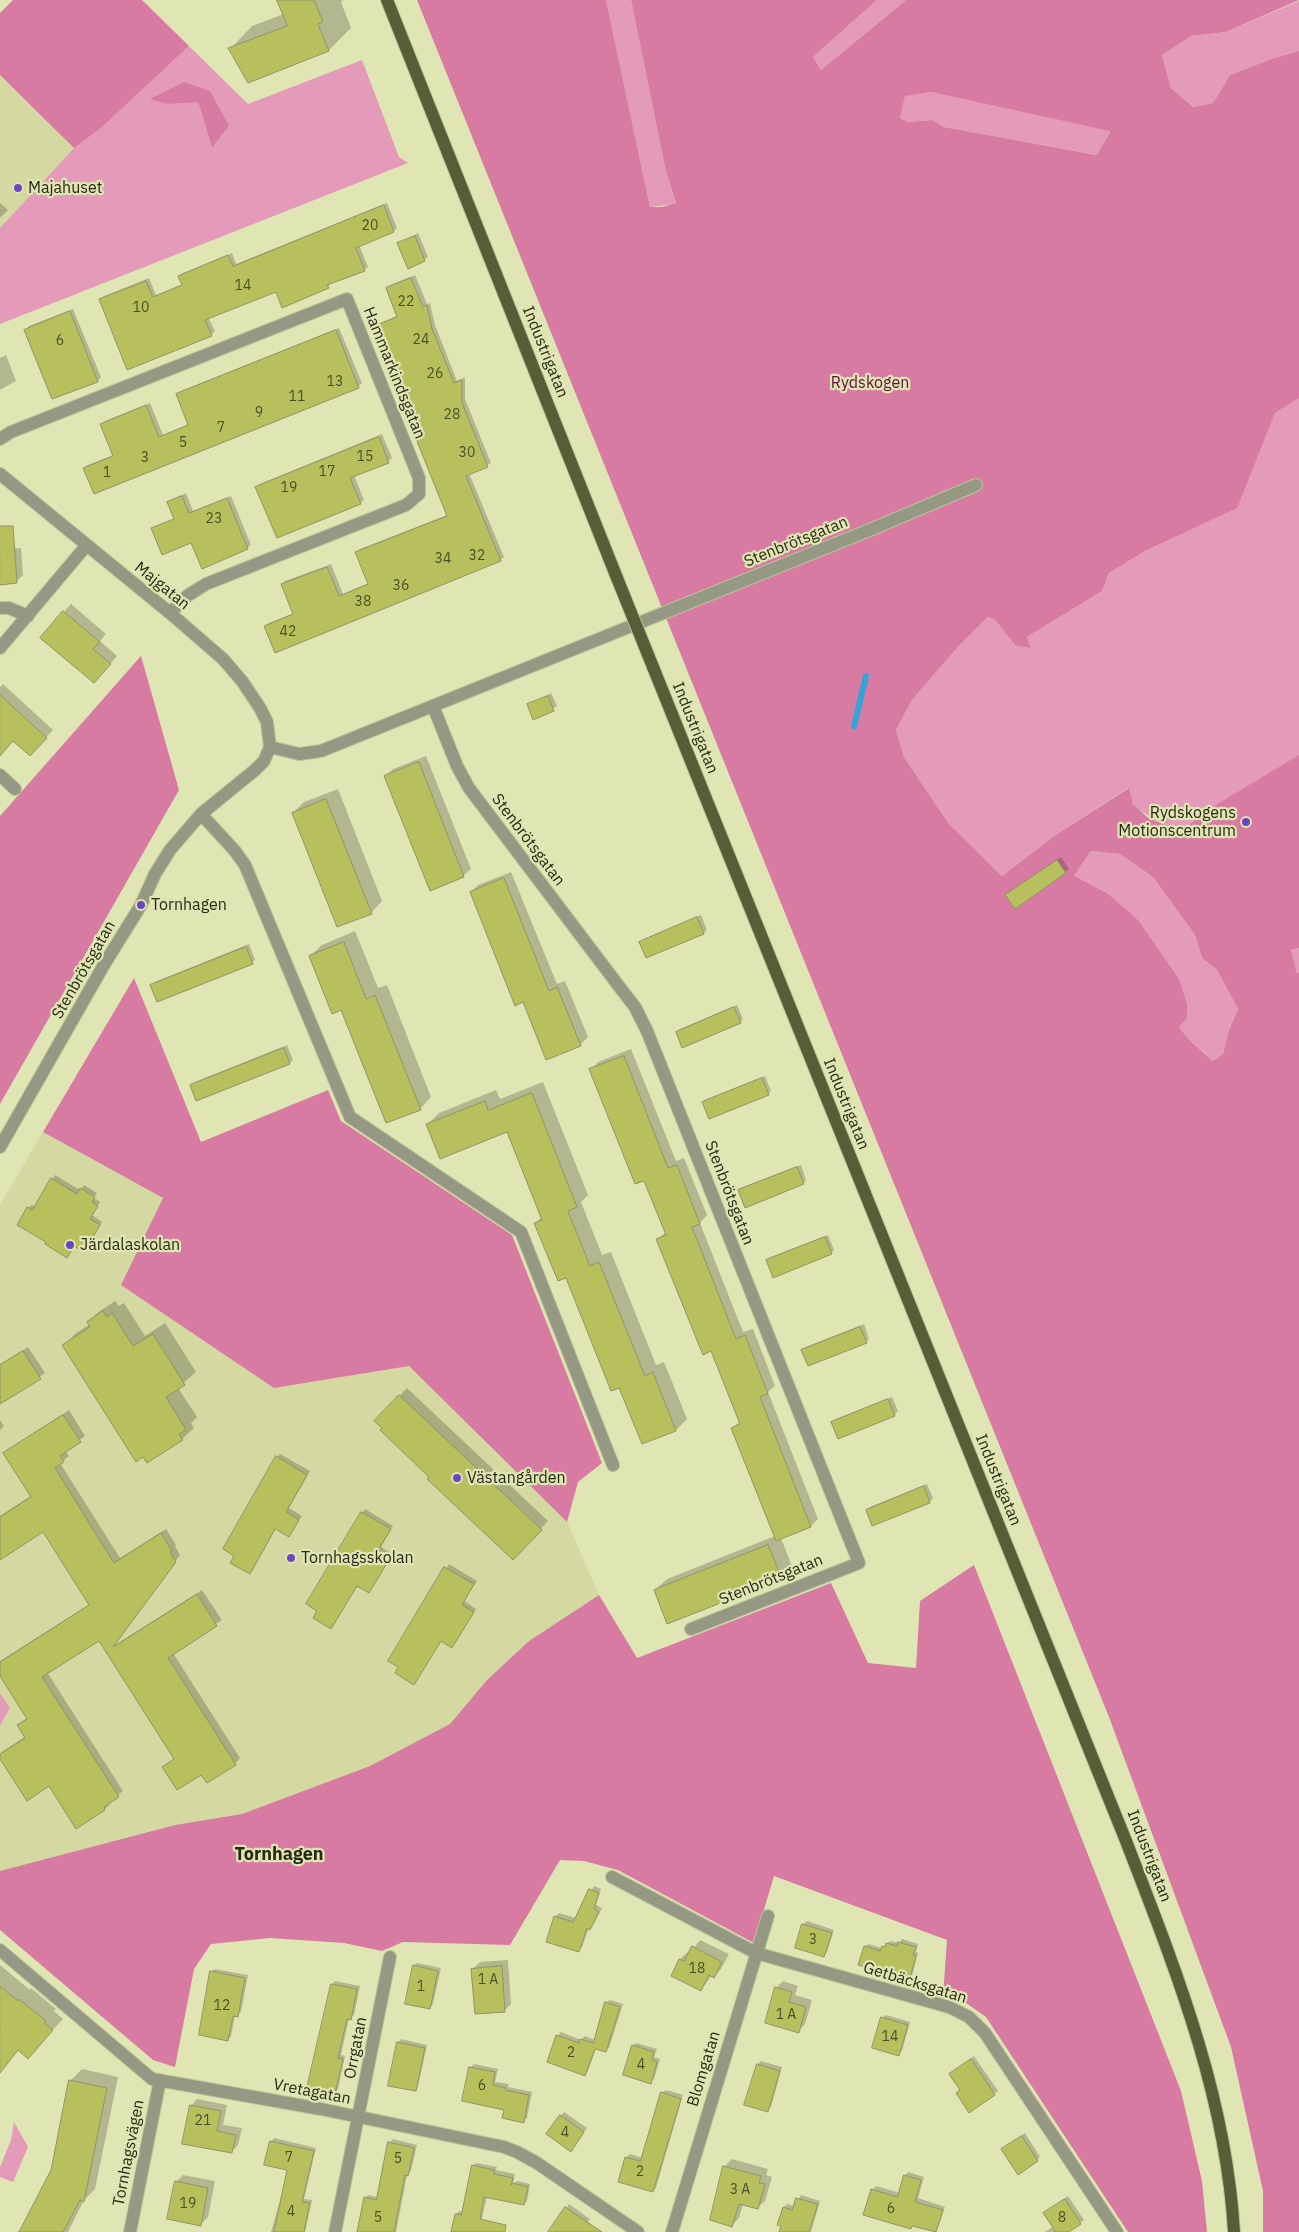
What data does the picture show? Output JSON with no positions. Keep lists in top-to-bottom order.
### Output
{
  "streets": {
    "main road": ["Industrigatan"],
    "street": [
      "Hammarkindsgatan",
      "Stenbrötsgatan",
      "Majgatan",
      "Getbäcksgatan",
      "Orrgatan",
      "Blomgatan",
      "Vretagatan",
      "Tornhagsvägen"
    ]
  },
  "crossings": [
    ["Hammarkindsgatan", "Majgatan"],
    ["Stenbrötsgatan", "Majgatan"],
    ["Getbäcksgatan", "Blomgatan"],
    ["Orrgatan", "Vretagatan"],
    ["Vretagatan", "Tornhagsvägen"]
  ],
  "districts": ["Tornhagen"],
  "parks": ["Rydskogen"],
  "places": [
    "Majahuset",
    "Rydskogens Motionscentrum",
    "Tornhagen",
    "Järdalaskolan",
    "Västangården",
    "Tornhagsskolan"
  ],
  "house_numbers": [
    "20",
    "14",
    "22",
    "10",
    "24",
    "6",
    "26",
    "13",
    "11",
    "9",
    "28",
    "7",
    "5",
    "30",
    "15",
    "3",
    "17",
    "1",
    "19",
    "23",
    "32",
    "34",
    "36",
    "38",
    "42",
    "3",
    "18",
    "1 A",
    "1",
    "12",
    "1 A",
    "14",
    "2",
    "4",
    "6",
    "21",
    "4",
    "7",
    "5",
    "2",
    "3 A",
    "19",
    "6",
    "4",
    "5",
    "8"
  ]
}
